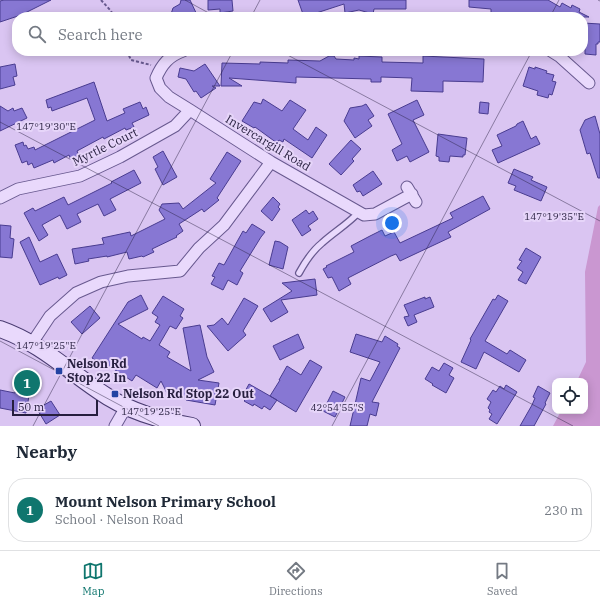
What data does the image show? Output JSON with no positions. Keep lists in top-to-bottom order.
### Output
{
  "streets": {
    "street": ["Invercargill Road", "Myrtle Court"]
  },
  "crossings": [
    ["Invercargill Road", "Myrtle Court"]
  ],
  "places": {
    "transit": ["Nelson Rd Stop 22 In", "Nelson Rd Stop 22 Out"]
  },
  "scale_bar": "50 m",
  "page": {
    "search": "Search here",
    "pins": "1",
    "scale": "50 m",
    "heading": "Nearby",
    "list": [
      {
        "mark": "1",
        "name": "Mount Nelson Primary School",
        "note": "School · Nelson Road",
        "value": "230 m"
      }
    ],
    "nav": ["Map", "Directions", "Saved"]
  },
  "coordinates": [
    "147°19'30\"E",
    "147°19'35\"E",
    "147°19'25\"E",
    "42°54'55\"S"
  ]
}
